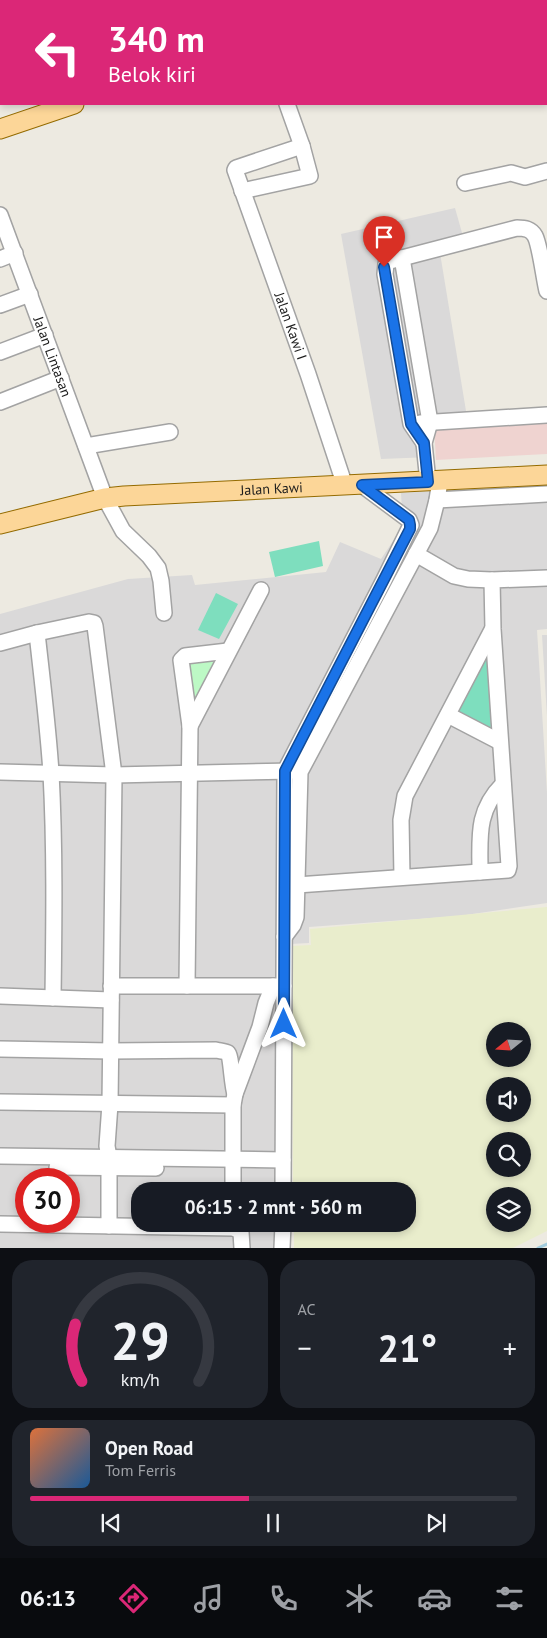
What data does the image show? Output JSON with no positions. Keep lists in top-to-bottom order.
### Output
{
  "streets": {
    "main road": ["Jalan Kawi"],
    "street": ["Jalan Kawi I", "Jalan Lintasan"]
  },
  "crossings": [
    ["Jalan Kawi I", "Jalan Kawi"],
    ["Jalan Lintasan", "Jalan Kawi"]
  ],
  "north": "left",
  "page": {
    "turn": ["340 m", "Belok kiri"],
    "limit": "30",
    "trip": "06:15 · 2 mnt · 560 m",
    "tile": "AC",
    "heat": ["−", "21°", "+"],
    "song": ["Open Road", "Tom Ferris"],
    "tabs": "06:13",
    "gauge": ["29", "km/h"]
  }
}
